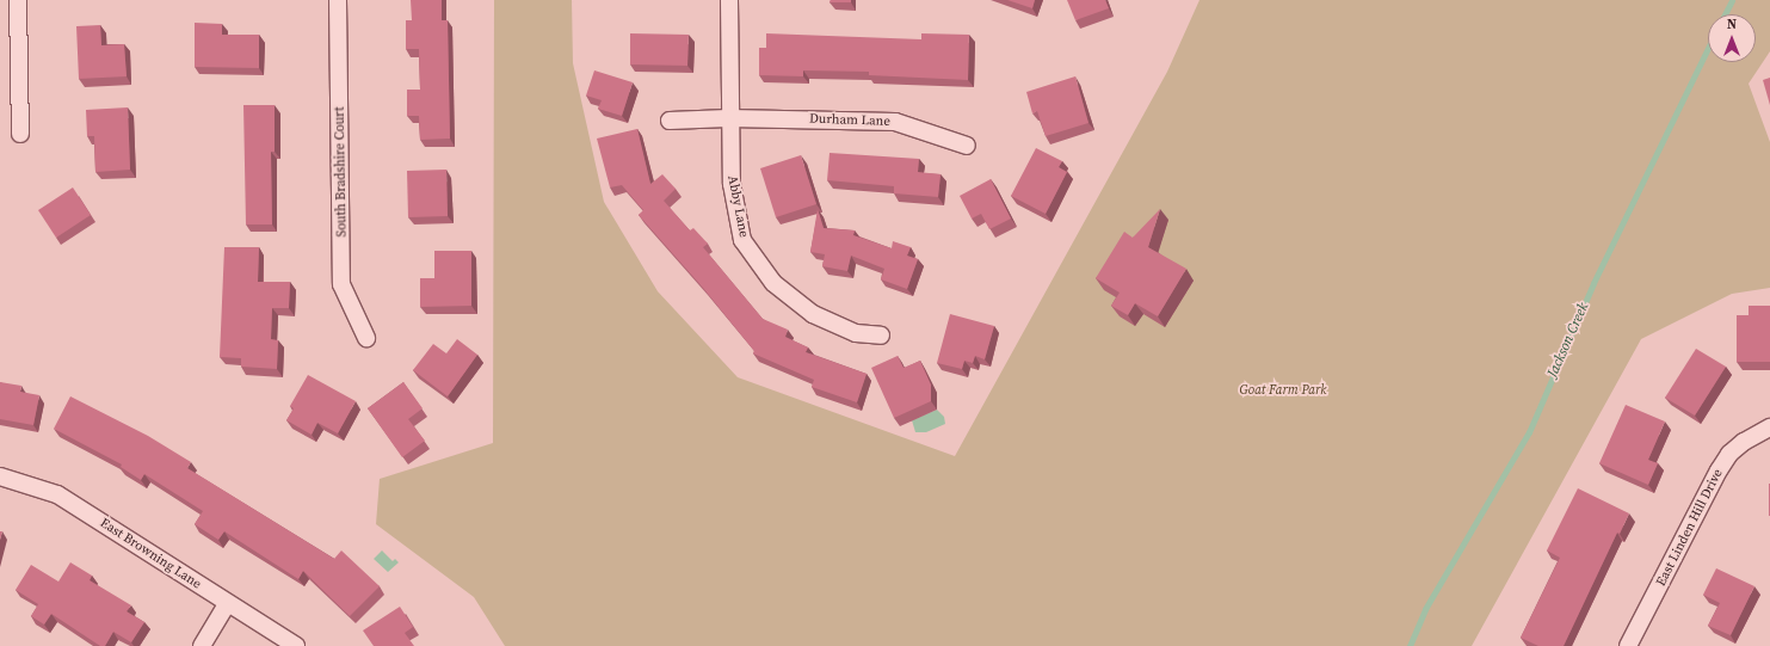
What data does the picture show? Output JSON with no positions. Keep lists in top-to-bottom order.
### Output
{
  "streets": {
    "street": [
      "Durham Lane",
      "South Bradshire Court",
      "Abby Lane",
      "East Linden Hill Drive",
      "East Browning Lane"
    ]
  },
  "crossings": [
    ["Durham Lane", "Abby Lane"]
  ],
  "water": ["Jackson Creek"],
  "parks": ["Goat Farm Park"],
  "north": "top"
}
